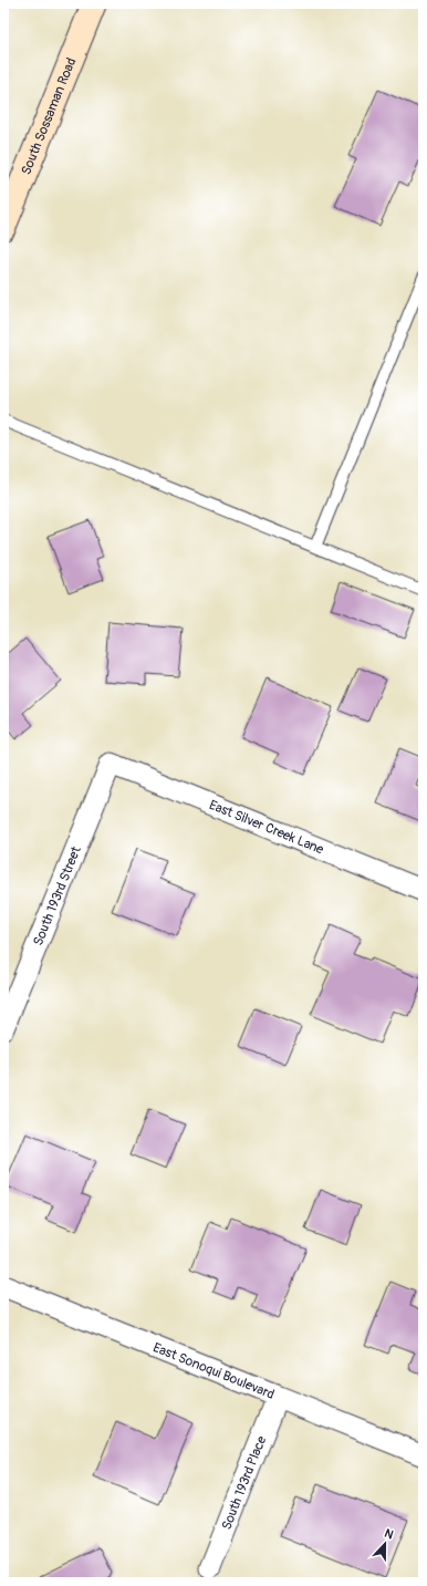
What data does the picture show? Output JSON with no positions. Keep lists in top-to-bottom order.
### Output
{
  "streets": {
    "main road": ["South Sossaman Road"],
    "street": [
      "East Silver Creek Lane",
      "South 193rd Street",
      "East Sonoqui Boulevard",
      "South 193rd Place"
    ]
  },
  "crossings": [
    ["East Silver Creek Lane", "South 193rd Street"],
    ["East Sonoqui Boulevard", "South 193rd Place"]
  ],
  "north": "top"
}
